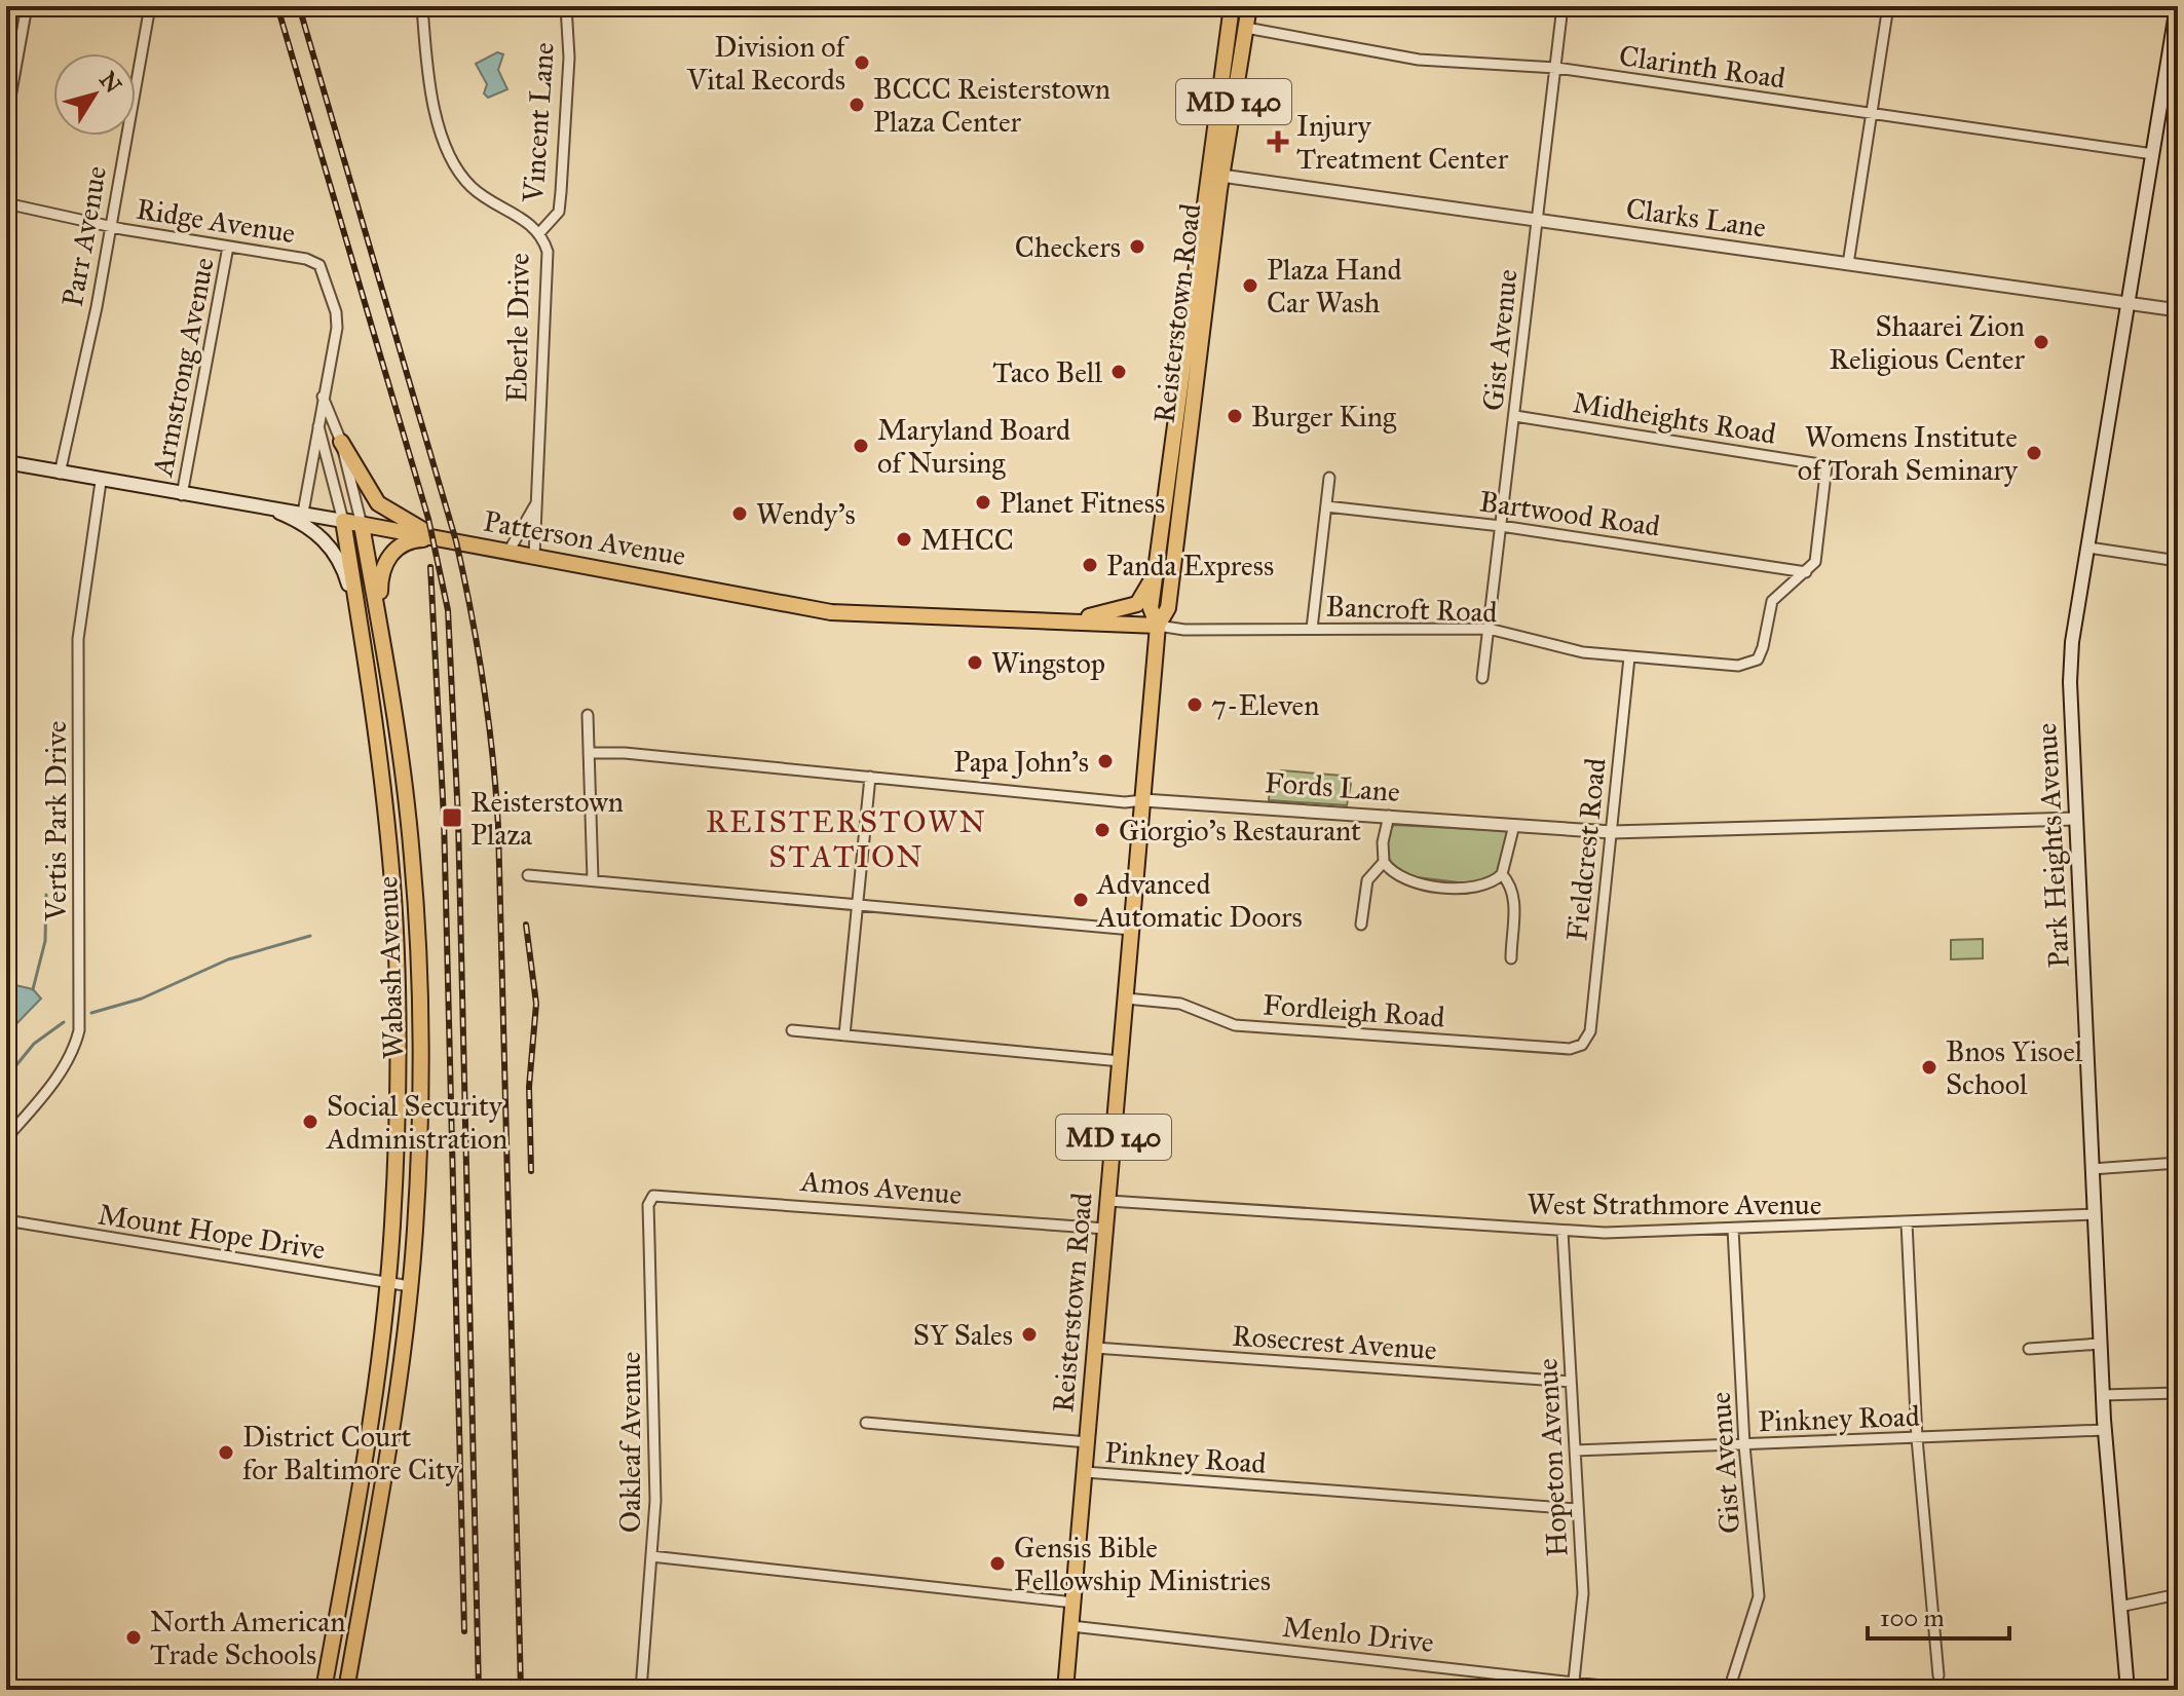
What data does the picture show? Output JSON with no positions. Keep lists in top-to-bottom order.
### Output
{
  "streets": {
    "main road": [
      "MD 140",
      "Reisterstown Road",
      "Patterson Avenue",
      "Park Heights Avenue",
      "Wabash Avenue"
    ],
    "street": [
      "Clarinth Road",
      "Vincent Lane",
      "Clarks Lane",
      "Ridge Avenue",
      "Parr Avenue",
      "Eberle Drive",
      "Gist Avenue",
      "Armstrong Avenue",
      "Midheights Road",
      "Bartwood Road",
      "Bancroft Road",
      "Fords Lane",
      "Vertis Park Drive",
      "Fieldcrest Road",
      "Fordleigh Road",
      "Amos Avenue",
      "West Strathmore Avenue",
      "Mount Hope Drive",
      "Rosecrest Avenue",
      "Pinkney Road",
      "Oakleaf Avenue",
      "Hopeton Avenue",
      "Menlo Drive"
    ]
  },
  "crossings": [
    ["Clarinth Road", "Reisterstown Road"],
    ["Clarinth Road", "Gist Avenue"],
    ["Clarinth Road", "Park Heights Avenue"],
    ["Vincent Lane", "Eberle Drive"],
    ["Clarks Lane", "Reisterstown Road"],
    ["Clarks Lane", "Gist Avenue"],
    ["Clarks Lane", "Park Heights Avenue"],
    ["Ridge Avenue", "Parr Avenue"],
    ["Ridge Avenue", "Armstrong Avenue"],
    ["Ridge Avenue", "Wabash Avenue"],
    ["Parr Avenue", "Patterson Avenue"],
    ["Reisterstown Road", "Patterson Avenue"],
    ["Reisterstown Road", "Bancroft Road"],
    ["Reisterstown Road", "Fords Lane"],
    ["Reisterstown Road", "Fordleigh Road"],
    ["Reisterstown Road", "Amos Avenue"],
    ["Reisterstown Road", "West Strathmore Avenue"],
    ["Reisterstown Road", "Rosecrest Avenue"],
    ["Reisterstown Road", "Pinkney Road"],
    ["Reisterstown Road", "Menlo Drive"],
    ["Eberle Drive", "Patterson Avenue"],
    ["Gist Avenue", "Midheights Road"],
    ["Gist Avenue", "Bartwood Road"],
    ["Gist Avenue", "Bancroft Road"],
    ["Gist Avenue", "West Strathmore Avenue"],
    ["Gist Avenue", "Pinkney Road"],
    ["Armstrong Avenue", "Patterson Avenue"],
    ["Midheights Road", "Bartwood Road"],
    ["Midheights Road", "Bancroft Road"],
    ["Bartwood Road", "Bancroft Road"],
    ["Patterson Avenue", "Bancroft Road"],
    ["Patterson Avenue", "Vertis Park Drive"],
    ["Patterson Avenue", "Wabash Avenue"],
    ["Bancroft Road", "Fieldcrest Road"],
    ["Fords Lane", "Park Heights Avenue"],
    ["Fords Lane", "Fieldcrest Road"],
    ["Park Heights Avenue", "West Strathmore Avenue"],
    ["Park Heights Avenue", "Pinkney Road"],
    ["Fieldcrest Road", "Fordleigh Road"],
    ["Wabash Avenue", "Mount Hope Drive"],
    ["Amos Avenue", "Oakleaf Avenue"],
    ["West Strathmore Avenue", "Hopeton Avenue"],
    ["Rosecrest Avenue", "Hopeton Avenue"],
    ["Pinkney Road", "Hopeton Avenue"],
    ["Hopeton Avenue", "Menlo Drive"]
  ],
  "districts": ["REISTERSTOWN STATION"],
  "places": {
    "other": [
      "Division of Vital Records",
      "BCCC Reisterstown Plaza Center",
      "Checkers",
      "Plaza Hand Car Wash",
      "Shaarei Zion Religious Center",
      "Taco Bell",
      "Burger King",
      "Maryland Board of Nursing",
      "Womens Institute of Torah Seminary",
      "Planet Fitness",
      "Wendy's",
      "MHCC",
      "Panda Express",
      "Wingstop",
      "7-Eleven",
      "Papa John's",
      "Giorgio's Restaurant",
      "Advanced Automatic Doors",
      "Bnos Yisoel School",
      "Social Security Administration",
      "SY Sales",
      "District Court for Baltimore City",
      "Gensis Bible Fellowship Ministries",
      "North American Trade Schools"
    ],
    "health": ["Injury Treatment Center"],
    "transit": ["Reisterstown Plaza"]
  },
  "scale_bar": "100 m",
  "north": "top right"
}
